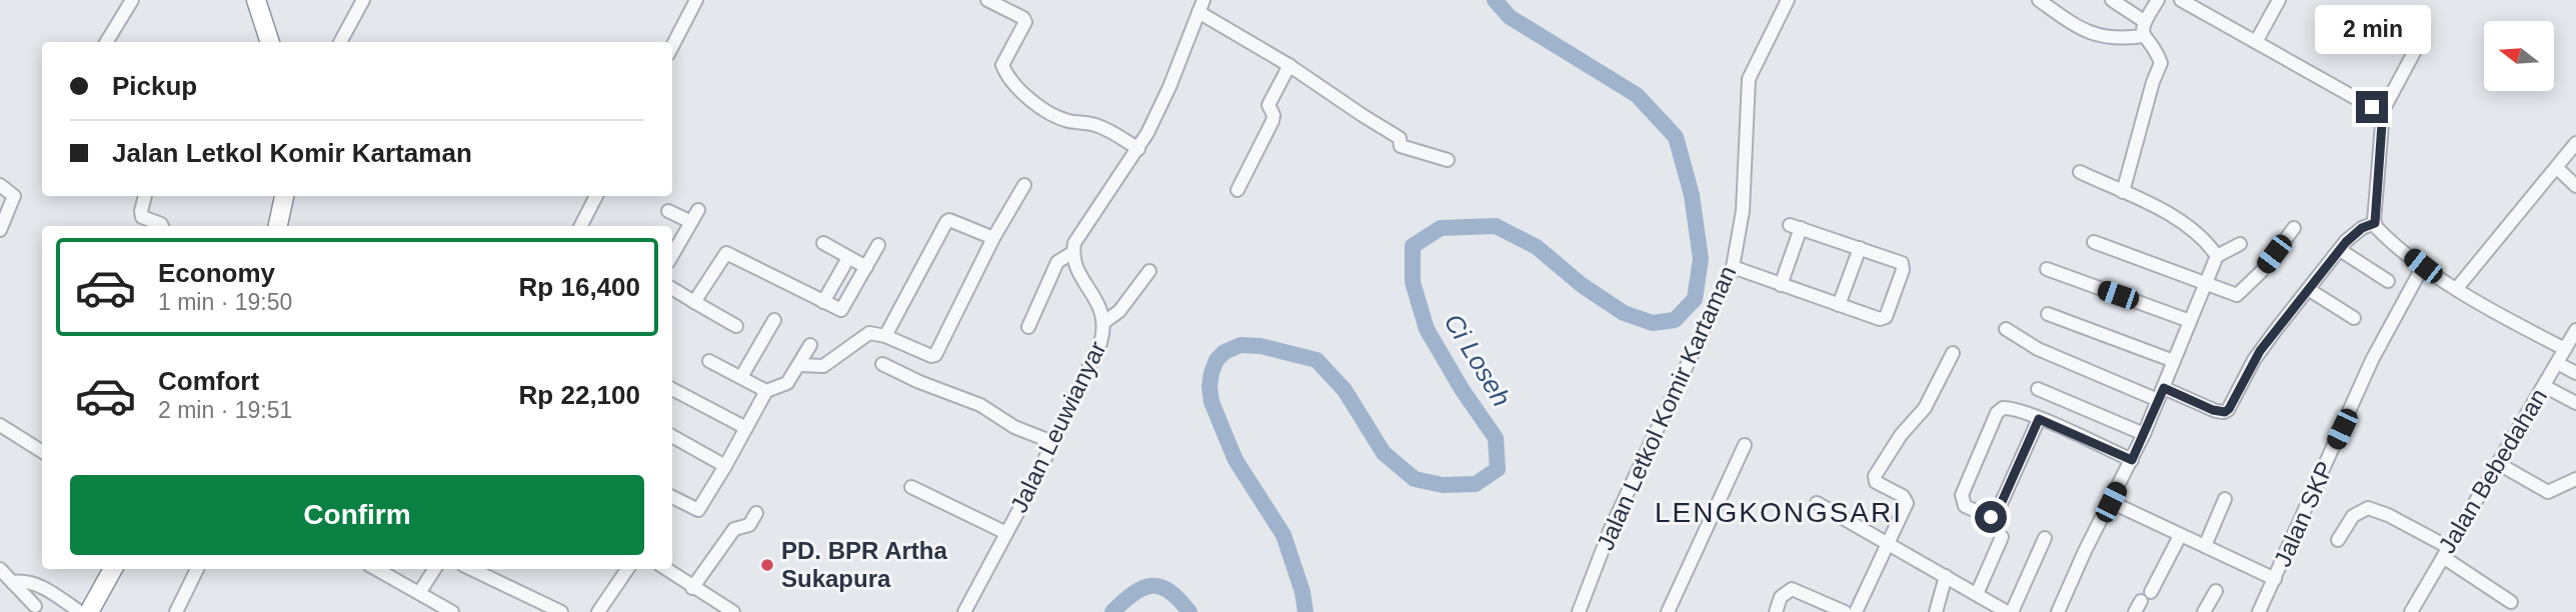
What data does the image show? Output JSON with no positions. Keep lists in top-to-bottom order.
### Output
{
  "streets": {
    "street": [
      "Jalan Letkol Komir Kartaman",
      "Jalan Leuwianyar",
      "Jalan Bebedahan",
      "Jalan SKP"
    ]
  },
  "districts": ["LENGKONGSARI"],
  "water": ["Ci Loseh"],
  "places": ["PD. BPR Artha Sukapura"],
  "north": "left",
  "page": {
    "bubble": "2 min",
    "banner": ["Pickup", "Jalan Letkol Komir Kartaman"],
    "list": [
      {
        "name": "Economy",
        "note": "1 min · 19:50",
        "value": "Rp 16,400"
      },
      {
        "name": "Comfort",
        "note": "2 min · 19:51",
        "value": "Rp 22,100"
      }
    ],
    "buttons": "Confirm"
  }
}
